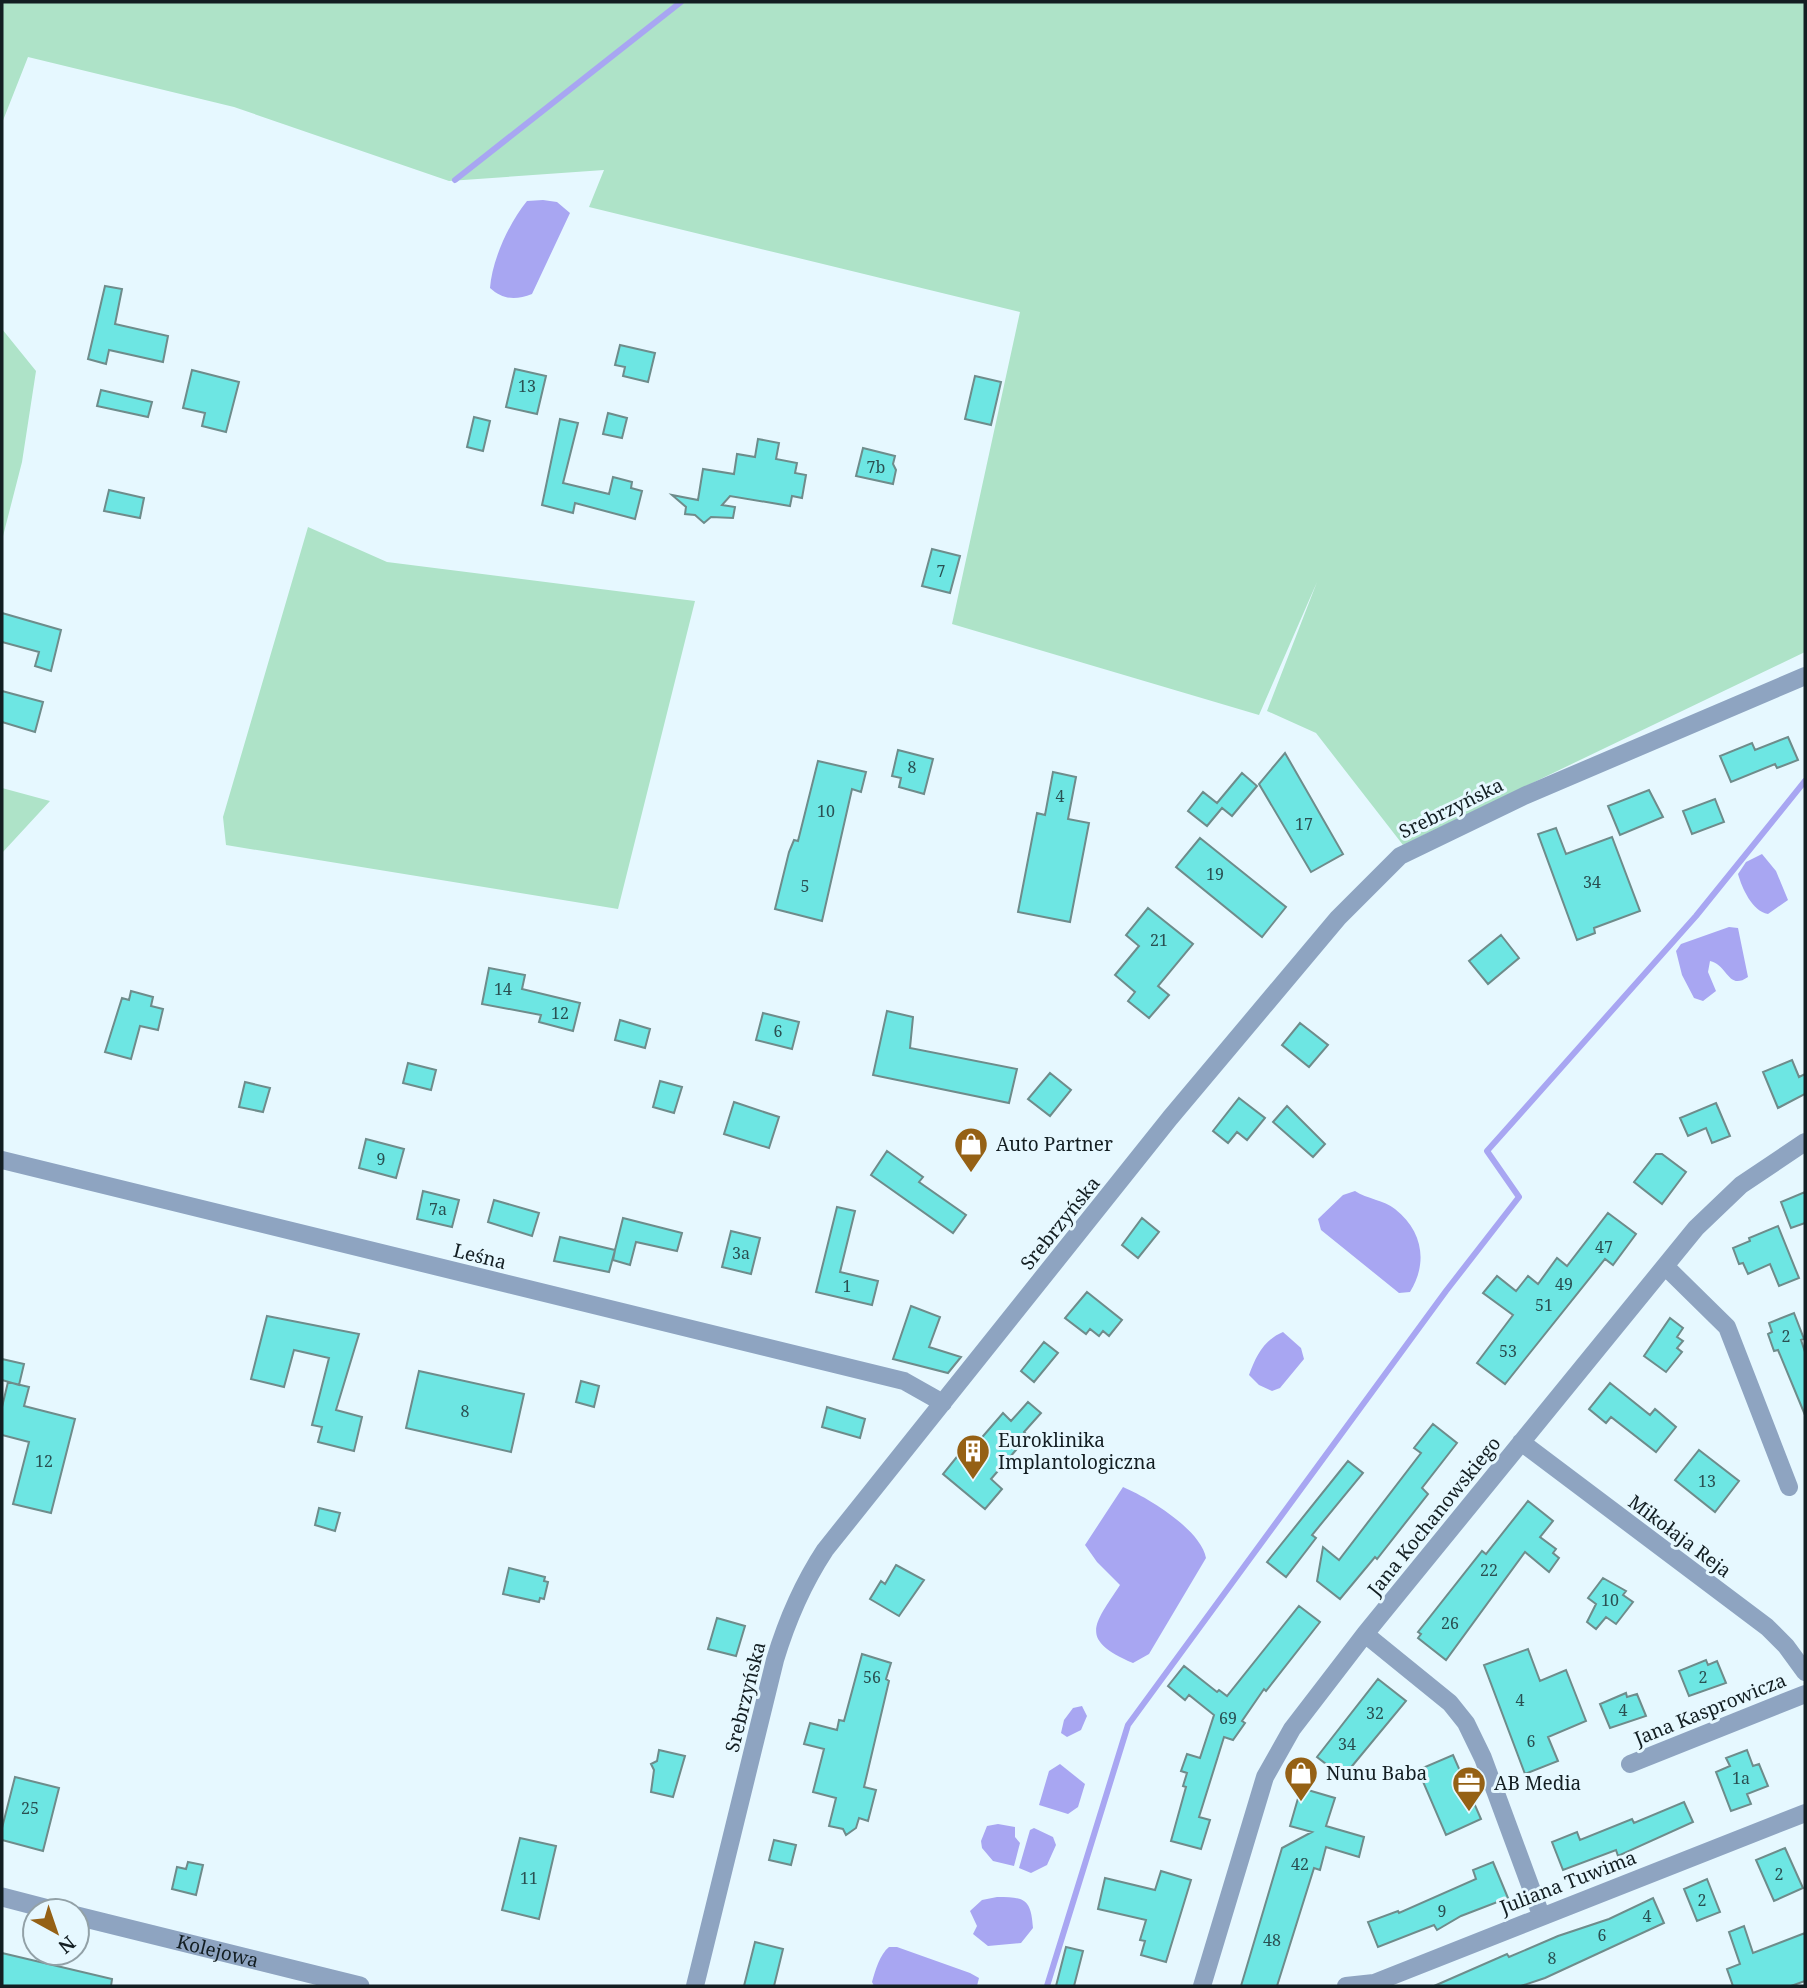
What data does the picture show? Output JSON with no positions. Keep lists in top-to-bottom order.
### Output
{
  "streets": {
    "street": [
      "Srebrzyńska",
      "Leśna",
      "Jana Kochanowskiego",
      "Mikołaja Reja",
      "Jana Kasprowicza",
      "Juliana Tuwima",
      "Kolejowa"
    ]
  },
  "crossings": [
    ["Srebrzyńska", "Leśna"],
    ["Jana Kochanowskiego", "Mikołaja Reja"]
  ],
  "places": {
    "shop": ["Auto Partner", "Nunu Baba"],
    "building": ["Euroklinika Implantologiczna"],
    "office": ["AB Media"]
  },
  "house_numbers": [
    "13",
    "7b",
    "7",
    "8",
    "4",
    "10",
    "17",
    "19",
    "34",
    "5",
    "21",
    "14",
    "12",
    "6",
    "9",
    "7a",
    "47",
    "3a",
    "49",
    "1",
    "51",
    "2",
    "53",
    "8",
    "12",
    "13",
    "22",
    "10",
    "26",
    "56",
    "2",
    "4",
    "4",
    "32",
    "69",
    "6",
    "34",
    "1a",
    "25",
    "42",
    "2",
    "11",
    "2",
    "9",
    "4",
    "6",
    "48",
    "8"
  ],
  "north": "bottom right"
}
